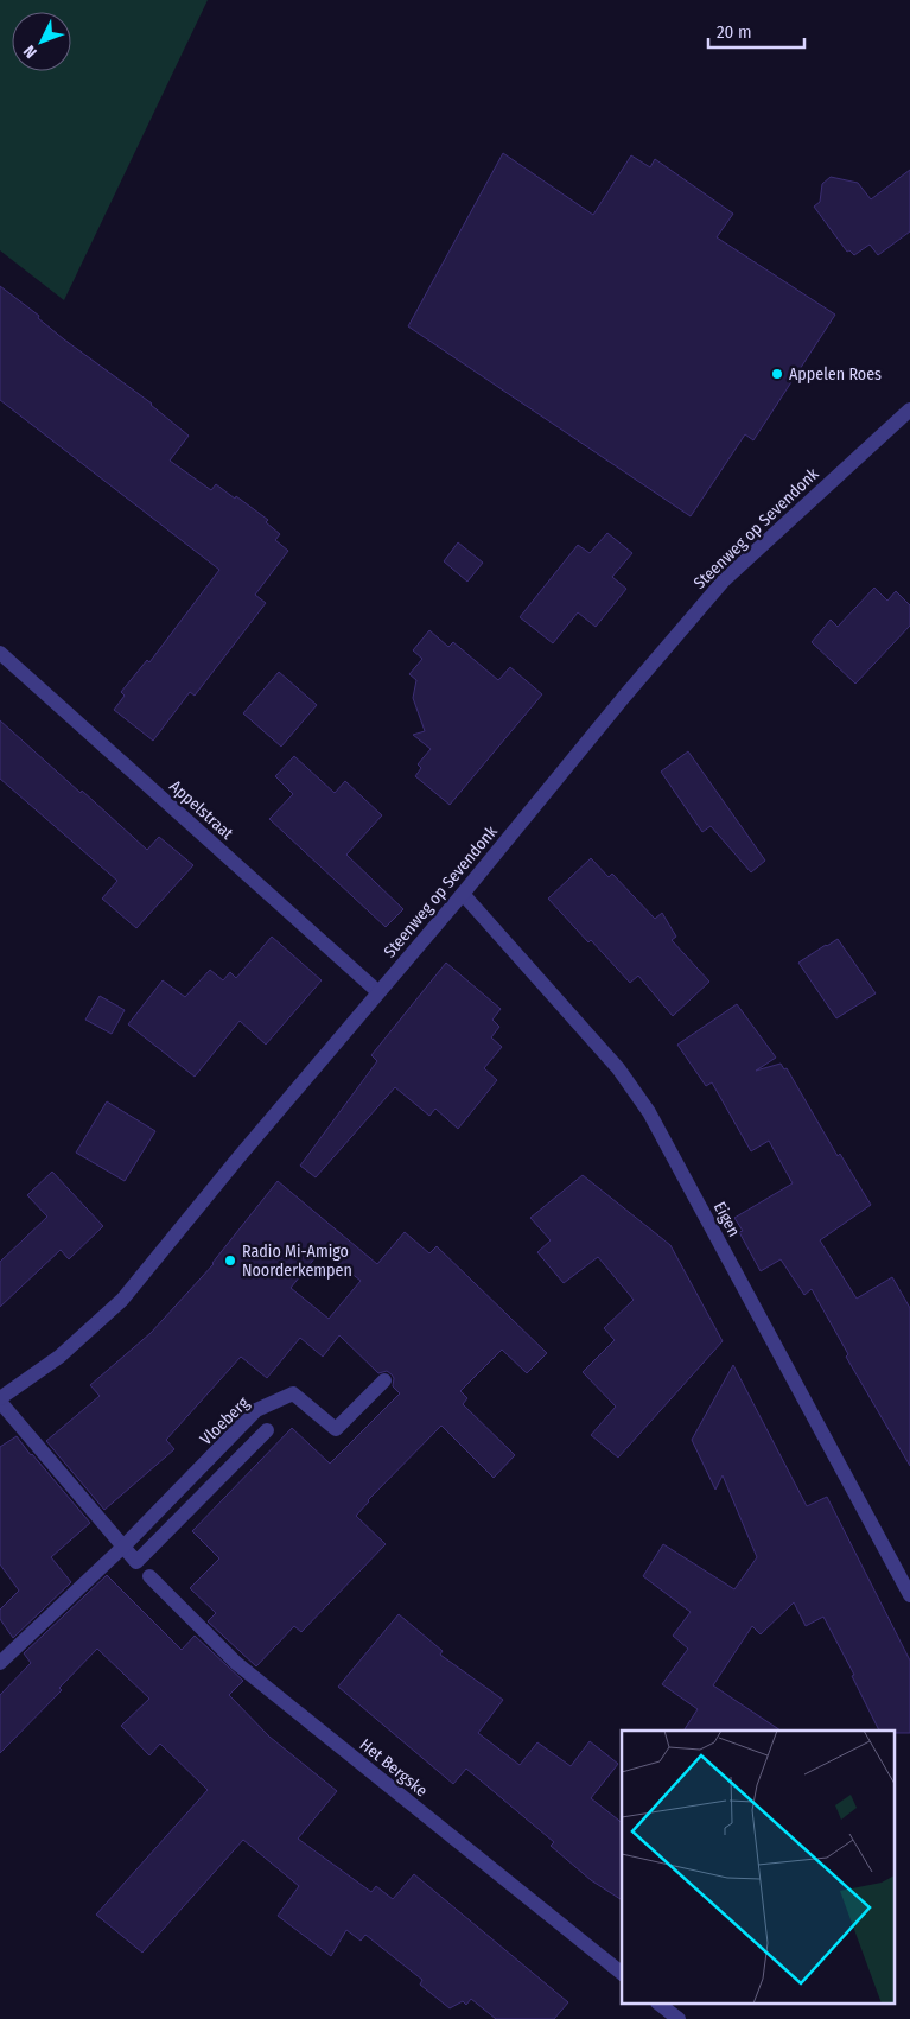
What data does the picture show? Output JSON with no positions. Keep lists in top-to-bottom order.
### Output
{
  "streets": {
    "street": [
      "Steenweg op Sevendonk",
      "Appelstraat",
      "Eigen",
      "Vloeberg",
      "Het Bergske"
    ]
  },
  "crossings": [
    ["Steenweg op Sevendonk", "Appelstraat"],
    ["Steenweg op Sevendonk", "Eigen"]
  ],
  "places": ["Appelen Roes", "Radio Mi-Amigo Noorderkempen"],
  "scale_bar": "20 m",
  "north": "bottom left"
}
